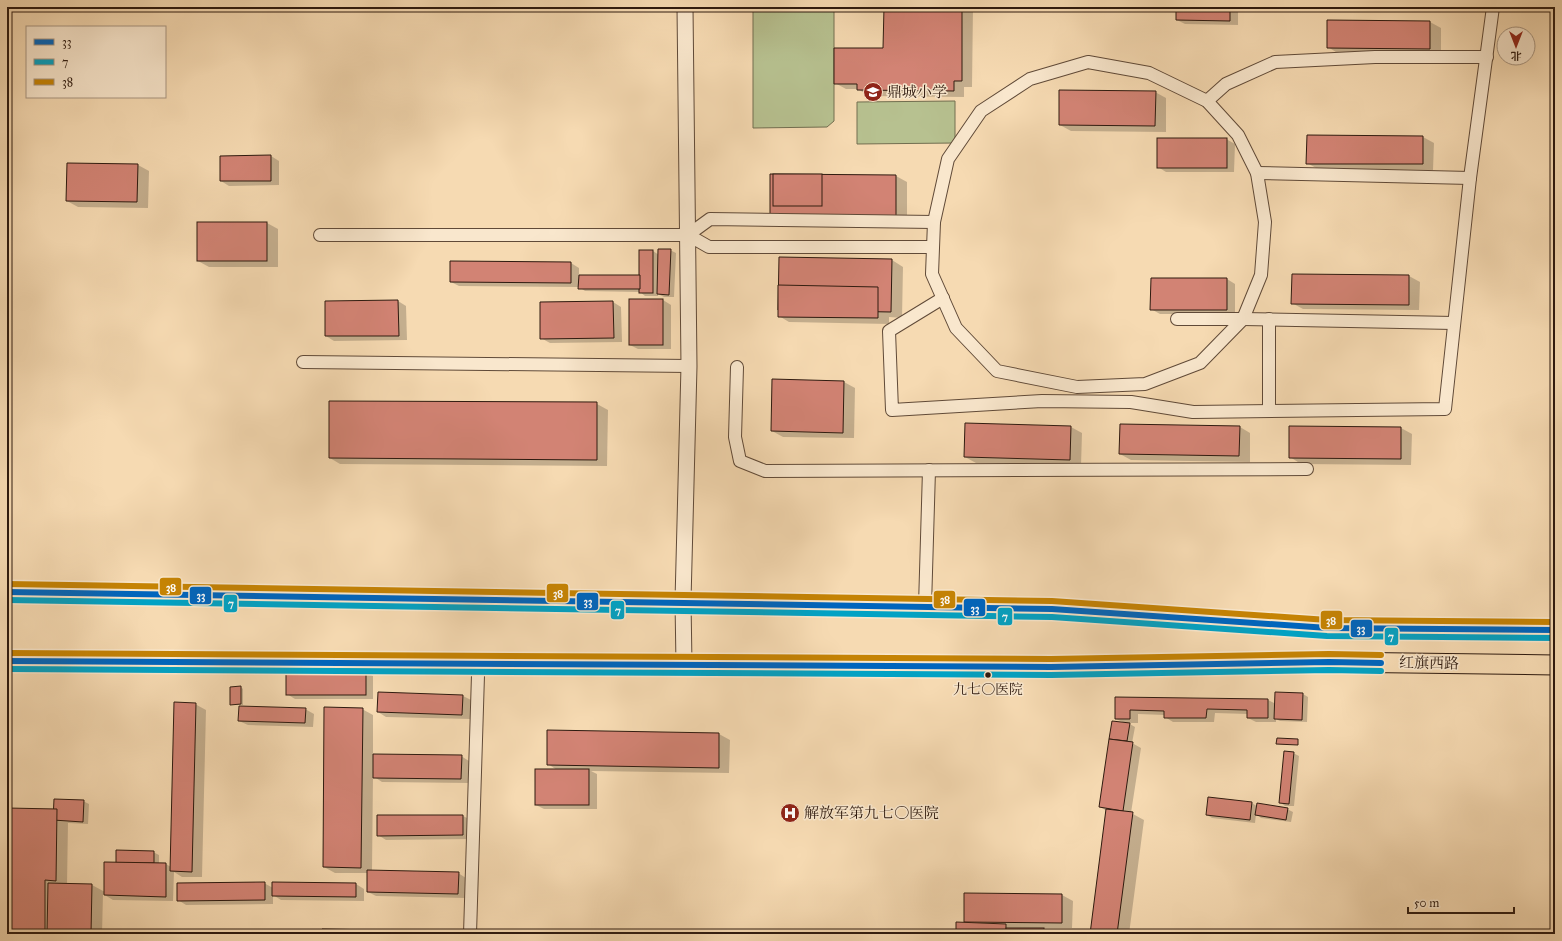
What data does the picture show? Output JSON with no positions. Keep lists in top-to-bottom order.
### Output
{
  "streets": {
    "main road": ["红旗西路"]
  },
  "places": {
    "school or university": ["鼎城小学"],
    "other": ["九七〇医院"],
    "hospital": ["解放军第九七〇医院"]
  },
  "lines": ["transit line 38", "transit line 33", "transit line 7"],
  "legend": ["33", "7", "38"],
  "scale_bar": "50 m",
  "north": "bottom"
}
